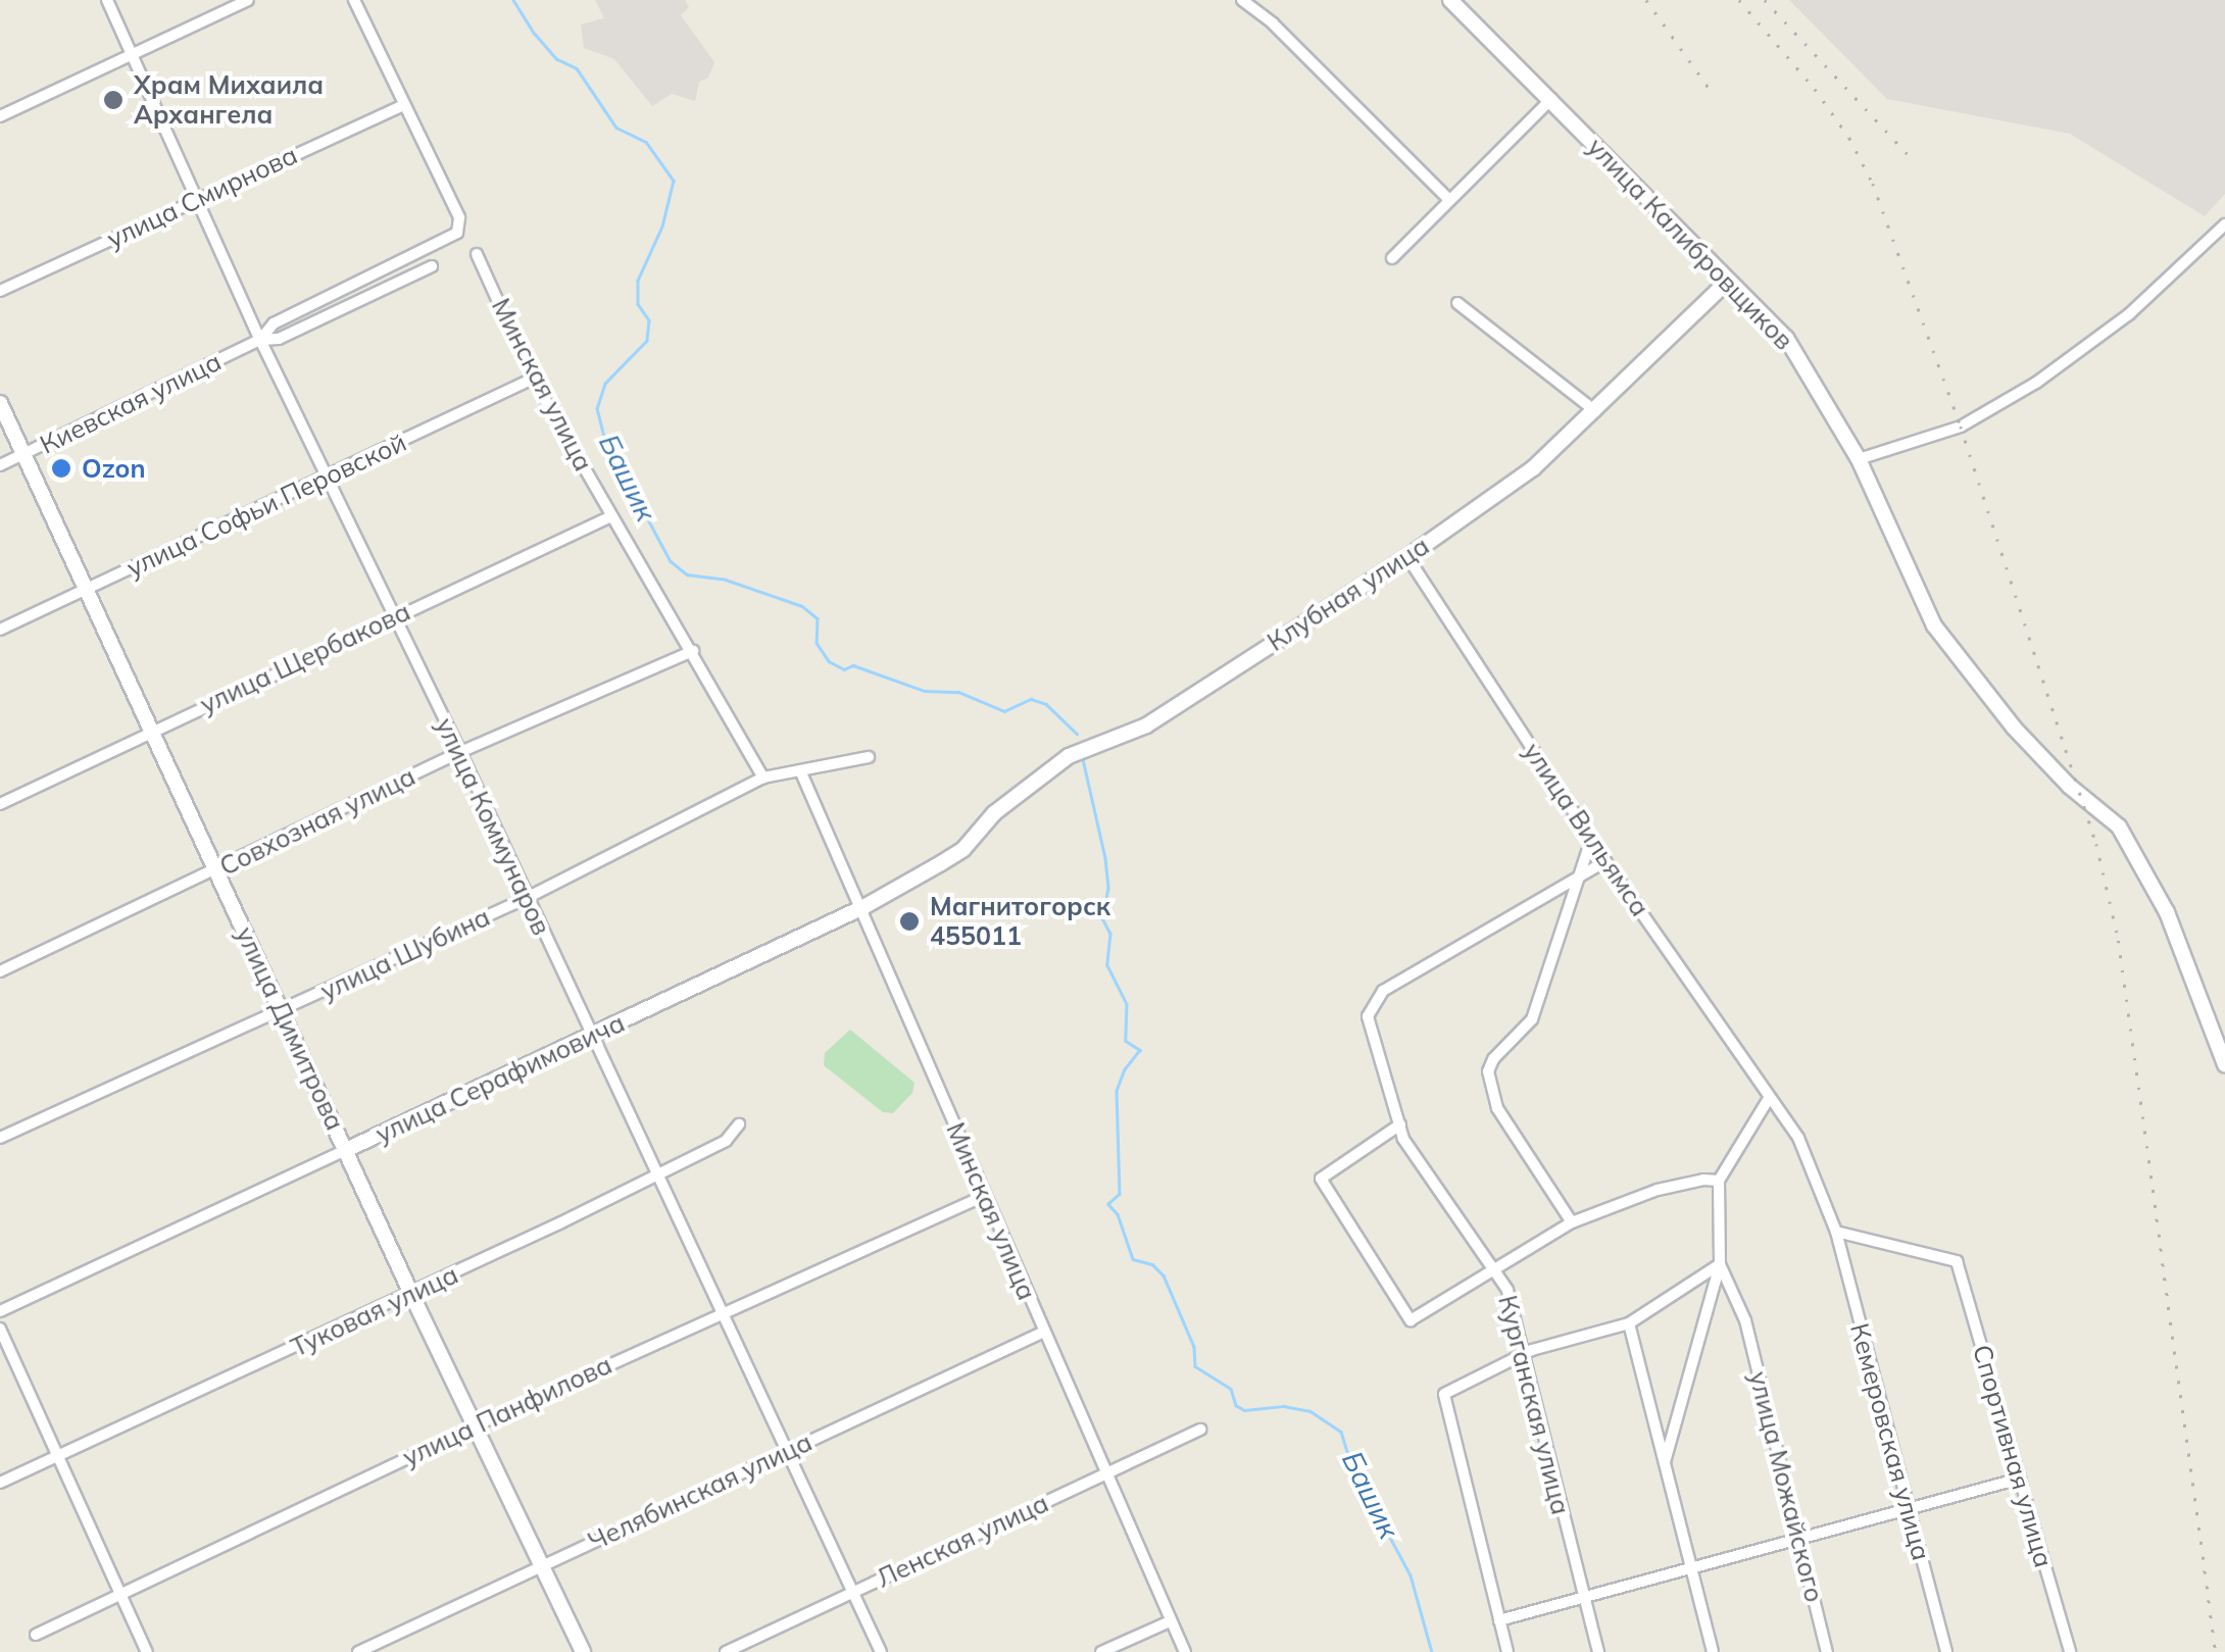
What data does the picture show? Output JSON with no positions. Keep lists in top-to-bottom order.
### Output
{
  "streets": {
    "street": [
      "улица Смирнова",
      "улица Калибровщиков",
      "Минская улица",
      "Киевская улица",
      "улица Софьи Перовской",
      "Клубная улица",
      "улица Щербакова",
      "Совхозная улица",
      "улица Коммунаров",
      "улица Вильямса",
      "улица Шубина",
      "улица Димитрова",
      "улица Серафимовича",
      "Туковая улица",
      "Курганская улица",
      "улица Панфилова",
      "Кемеровская улица",
      "Спортивная улица",
      "улица Можайского",
      "Челябинская улица",
      "Ленская улица"
    ]
  },
  "crossings": [
    ["улица Смирнова", "Киевская улица"],
    ["улица Смирнова", "улица Коммунаров"],
    ["улица Калибровщиков", "Клубная улица"],
    ["Минская улица", "улица Софьи Перовской"],
    ["Минская улица", "улица Щербакова"],
    ["Минская улица", "Совхозная улица"],
    ["Минская улица", "улица Шубина"],
    ["Минская улица", "улица Серафимовича"],
    ["Минская улица", "улица Панфилова"],
    ["Минская улица", "Челябинская улица"],
    ["Минская улица", "Ленская улица"],
    ["Киевская улица", "улица Коммунаров"],
    ["Киевская улица", "улица Димитрова"],
    ["улица Софьи Перовской", "улица Коммунаров"],
    ["улица Софьи Перовской", "улица Димитрова"],
    ["Клубная улица", "улица Вильямса"],
    ["Клубная улица", "улица Серафимовича"],
    ["улица Щербакова", "улица Коммунаров"],
    ["улица Щербакова", "улица Димитрова"],
    ["Совхозная улица", "улица Коммунаров"],
    ["Совхозная улица", "улица Димитрова"],
    ["улица Коммунаров", "улица Шубина"],
    ["улица Коммунаров", "улица Серафимовича"],
    ["улица Коммунаров", "Туковая улица"],
    ["улица Коммунаров", "улица Панфилова"],
    ["улица Коммунаров", "Челябинская улица"],
    ["улица Коммунаров", "Ленская улица"],
    ["улица Вильямса", "Кемеровская улица"],
    ["улица Вильямса", "Спортивная улица"],
    ["улица Шубина", "улица Димитрова"],
    ["улица Димитрова", "улица Серафимовича"],
    ["улица Димитрова", "Туковая улица"],
    ["улица Димитрова", "улица Панфилова"],
    ["улица Димитрова", "Челябинская улица"],
    ["Кемеровская улица", "Спортивная улица"]
  ],
  "water": ["Башик"],
  "places": ["Храм Михаила Архангела", "Ozon", "Магнитогорск 455011"]
}
